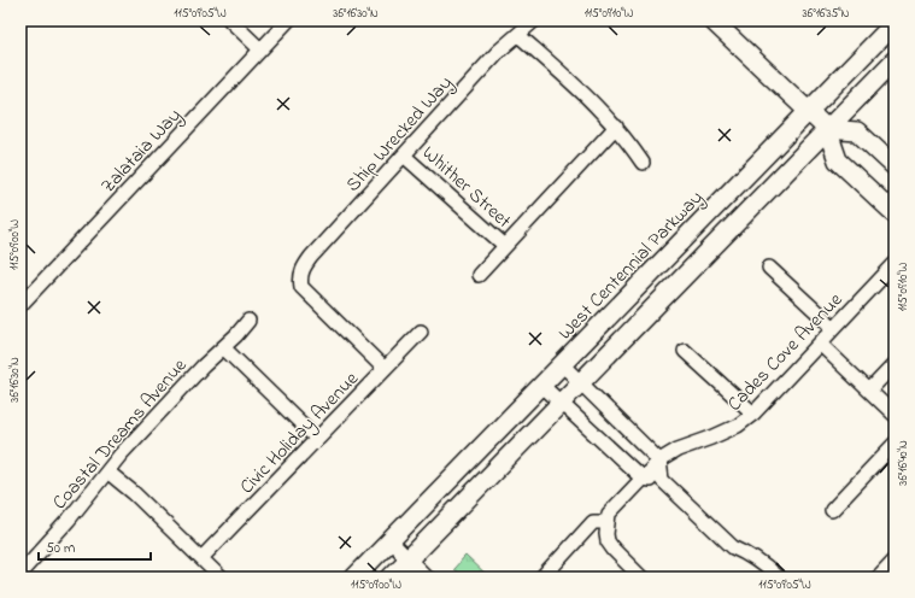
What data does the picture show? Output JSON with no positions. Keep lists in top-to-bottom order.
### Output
{
  "streets": {
    "main road": ["West Centennial Parkway"],
    "street": [
      "Ship Wrecked Way",
      "Zalataia Way",
      "Whither Street",
      "Cades Cove Avenue",
      "Civic Holiday Avenue",
      "Coastal Dreams Avenue"
    ]
  },
  "crossings": [
    ["Ship Wrecked Way", "Whither Street"],
    ["Ship Wrecked Way", "Civic Holiday Avenue"]
  ],
  "scale_bar": "50 m",
  "coordinates": [
    "115°09'05\"W",
    "36°16'30\"N",
    "115°09'10\"W",
    "36°16'35\"N",
    "115°09'00\"W",
    "36°16'40\"N"
  ]
}
